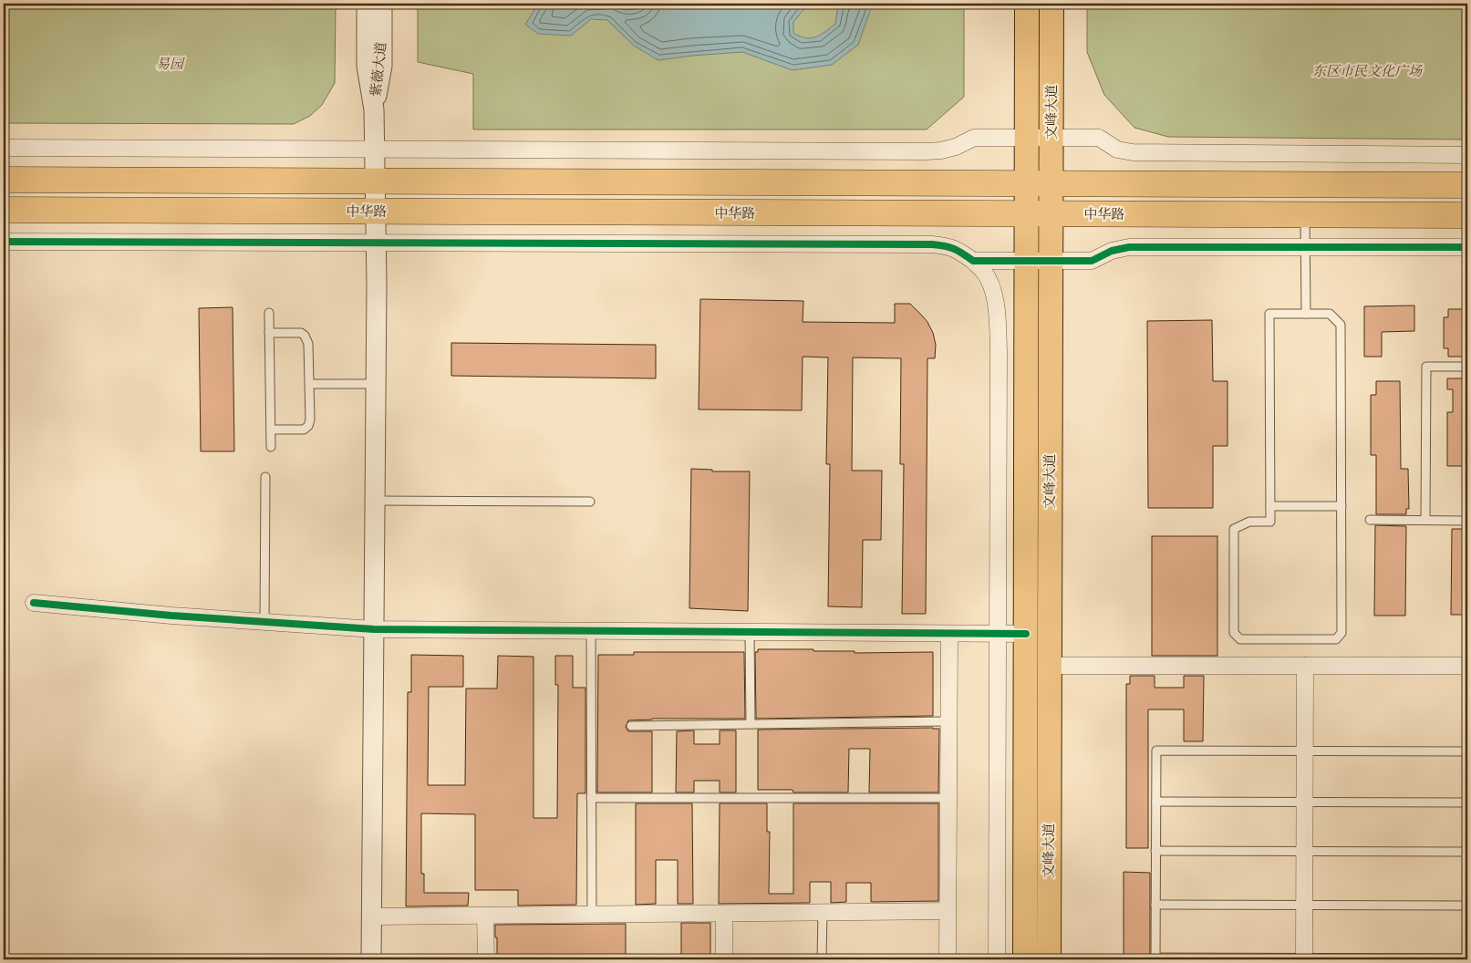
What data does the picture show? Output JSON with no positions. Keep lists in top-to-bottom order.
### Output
{
  "streets": {
    "highway": ["中华路"],
    "main road": ["文峰大道"],
    "street": ["紫薇大道"]
  },
  "crossings": [
    ["文峰大道", "中华路"]
  ],
  "parks": ["易园", "东区市民文化广场"]
}
